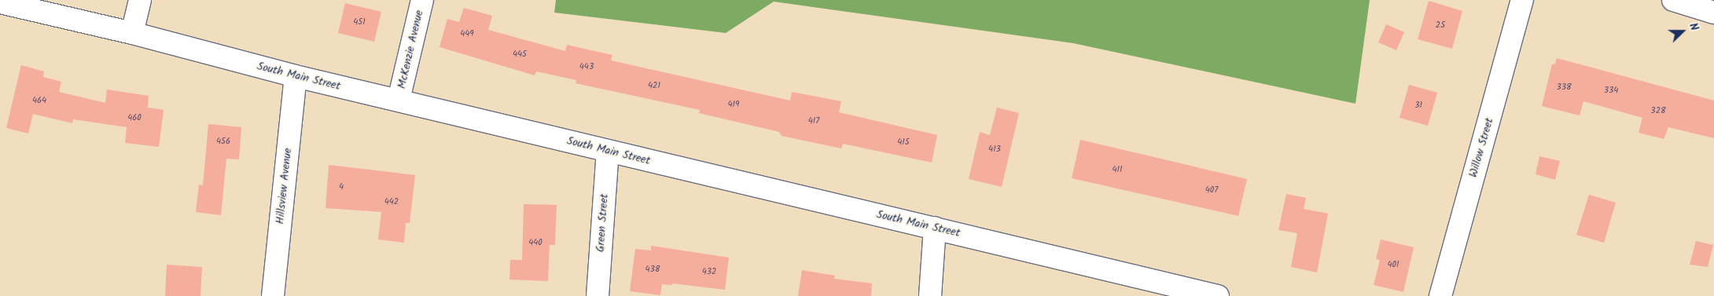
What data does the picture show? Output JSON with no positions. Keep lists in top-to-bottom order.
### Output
{
  "streets": {
    "street": [
      "McKenzie Avenue",
      "South Main Street",
      "Willow Street",
      "Hillsview Avenue",
      "Green Street"
    ]
  },
  "crossings": [
    ["McKenzie Avenue", "South Main Street"],
    ["South Main Street", "Hillsview Avenue"],
    ["South Main Street", "Green Street"]
  ],
  "house_numbers": [
    "451",
    "25",
    "449",
    "445",
    "443",
    "421",
    "338",
    "334",
    "464",
    "419",
    "31",
    "328",
    "460",
    "417",
    "456",
    "415",
    "413",
    "411",
    "4",
    "407",
    "442",
    "440",
    "401",
    "438",
    "432"
  ],
  "north": "right"
}
